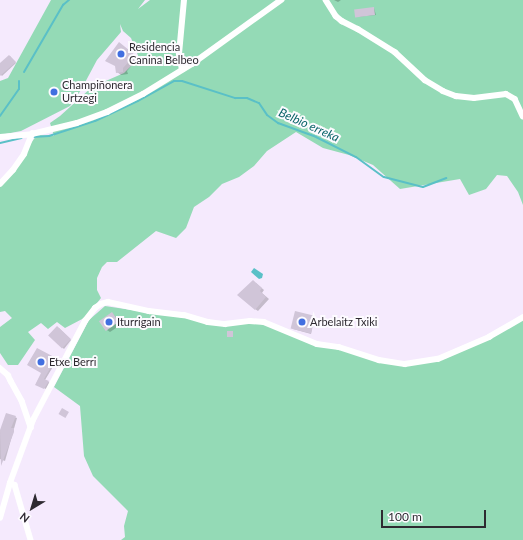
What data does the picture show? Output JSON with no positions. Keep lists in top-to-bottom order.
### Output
{
  "water": ["Belbio erreka"],
  "places": [
    "Residencia Canina Belbeo",
    "Champiñonera Urtzegi",
    "Iturrigain",
    "Arbelaitz Txiki",
    "Etxe Berri"
  ],
  "scale_bar": "100 m",
  "north": "bottom left"
}
